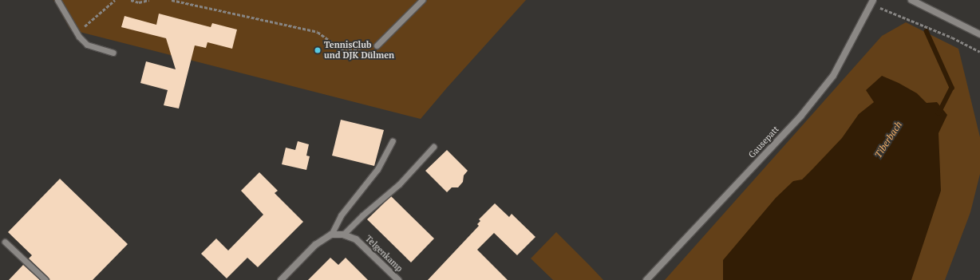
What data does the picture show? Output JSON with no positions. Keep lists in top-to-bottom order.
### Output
{
  "streets": {
    "street": ["Gausepatt", "Telgenkamp"]
  },
  "water": ["Tiberbach"],
  "places": ["TennisClub und DJK Dülmen"]
}
